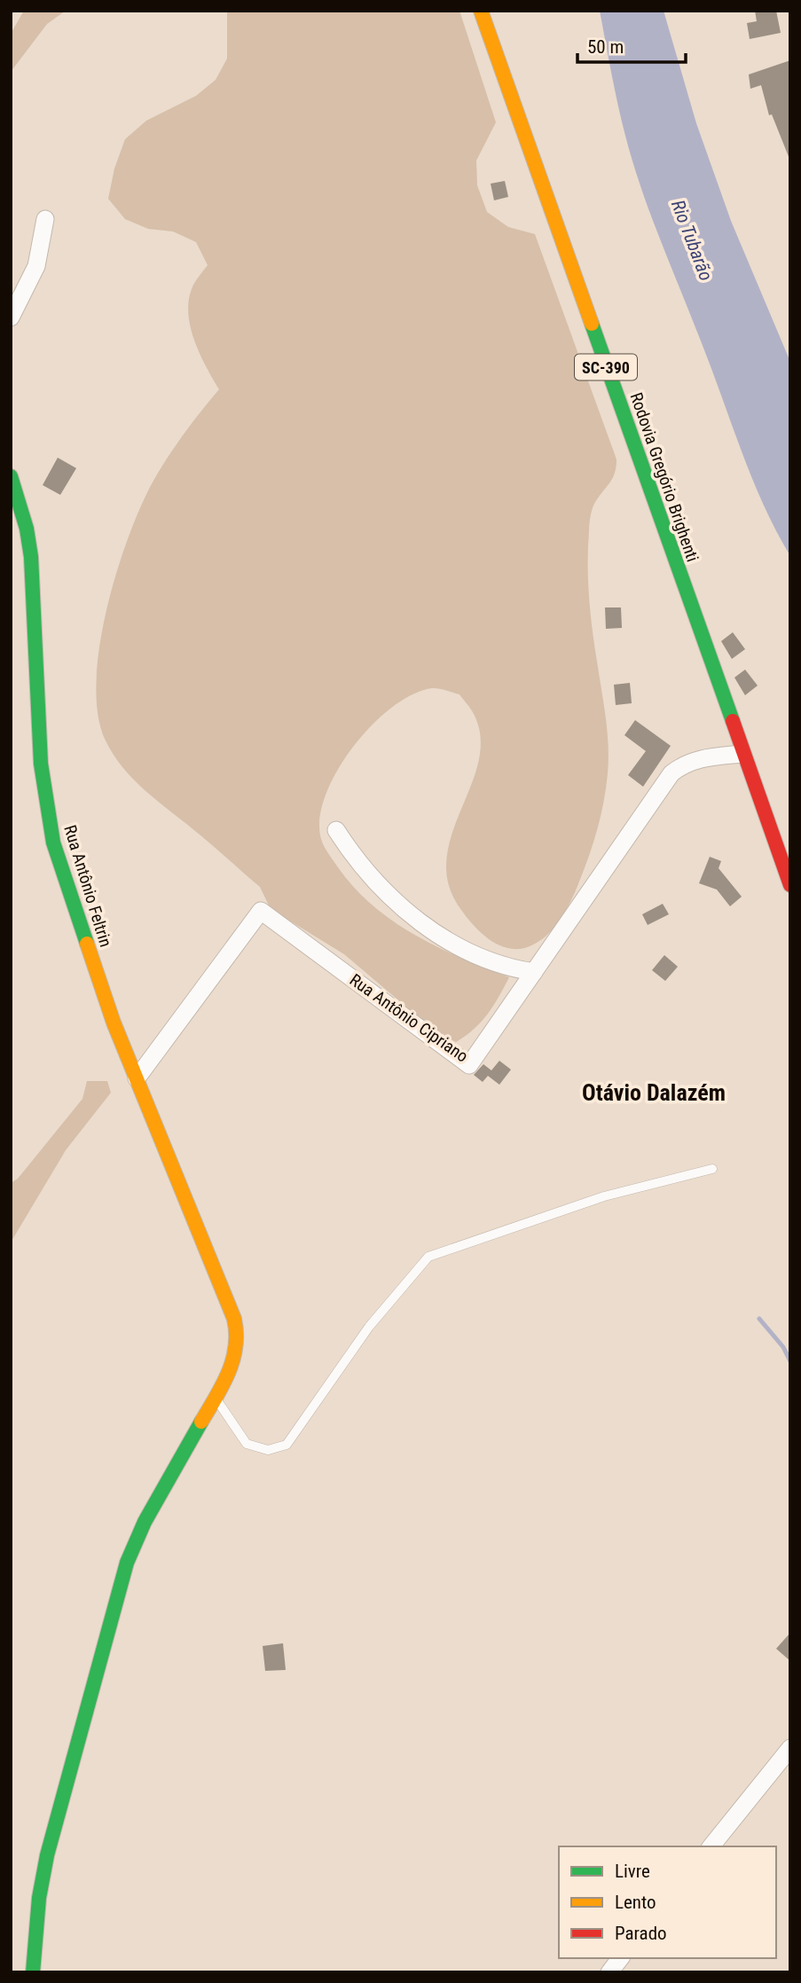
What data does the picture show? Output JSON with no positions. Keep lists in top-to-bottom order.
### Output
{
  "streets": {
    "street": [
      "SC-390",
      "Rodovia Gregório Brighenti",
      "Rua Antônio Feltrin",
      "Rua Antônio Cipriano"
    ]
  },
  "crossings": [
    ["Rodovia Gregório Brighenti", "Rua Antônio Cipriano"],
    ["Rua Antônio Feltrin", "Rua Antônio Cipriano"]
  ],
  "districts": ["Otávio Dalazém"],
  "water": ["Rio Tubarão"],
  "legend": ["Livre", "Lento", "Parado"],
  "scale_bar": "50 m"
}
